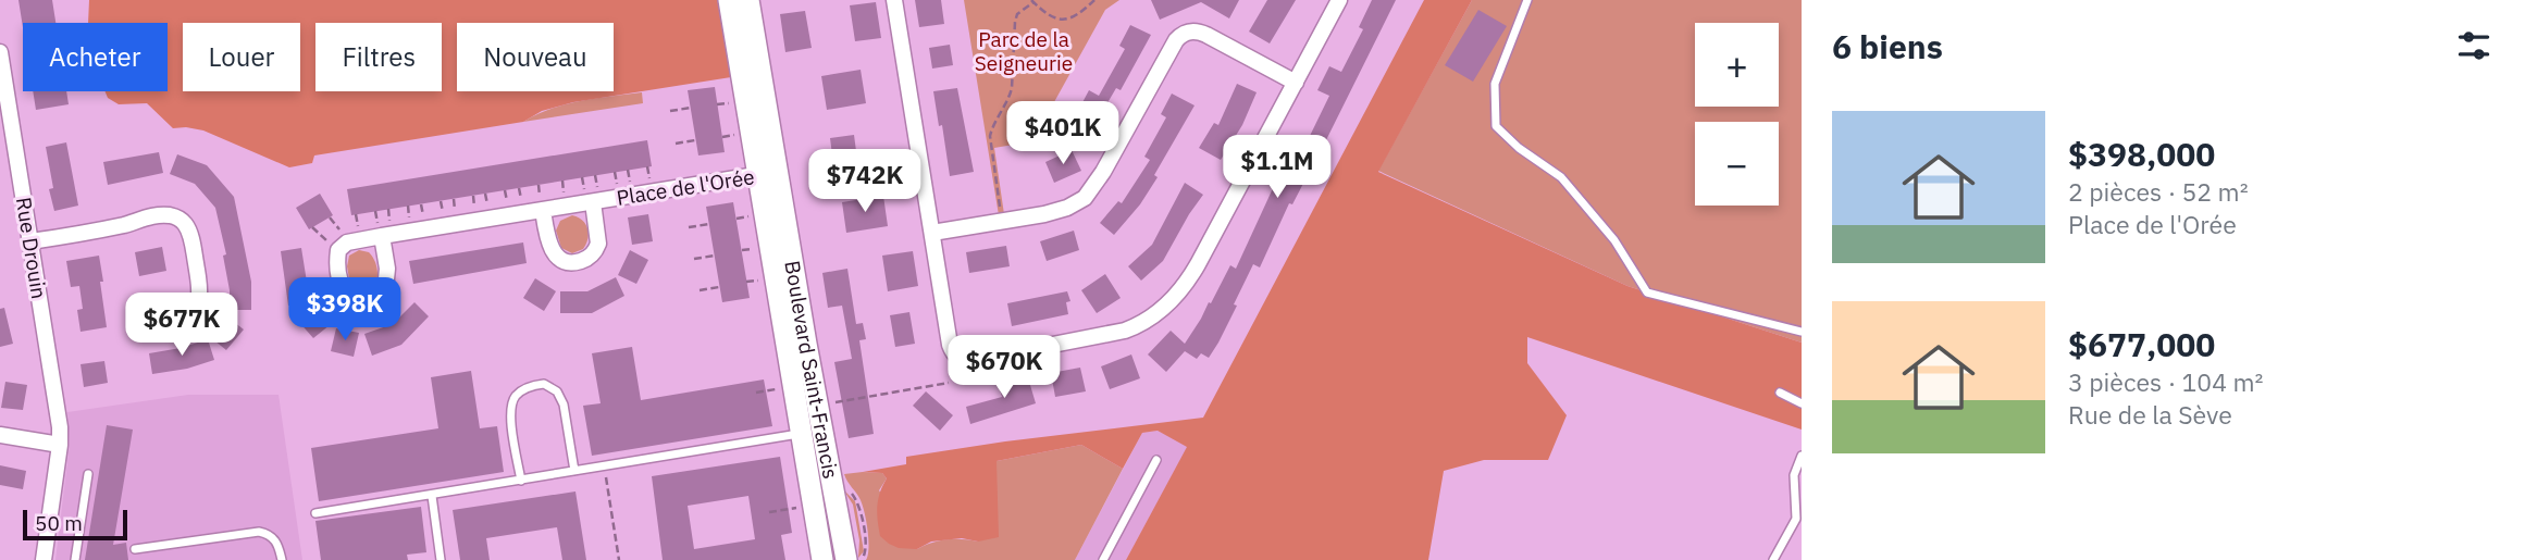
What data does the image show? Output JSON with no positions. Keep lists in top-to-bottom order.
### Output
{
  "streets": {
    "street": ["Place de l'Orée", "Rue Drouin", "Boulevard Saint-Francis"]
  },
  "crossings": [
    ["Place de l'Orée", "Boulevard Saint-Francis"]
  ],
  "parks": ["Parc de la Seigneurie"],
  "scale_bar": "50 m",
  "page": {
    "heading": "6 biens",
    "map_buttons": ["+", "−"],
    "chip": [
      "Acheter",
      "Louer",
      "Filtres",
      "Nouveau"
    ],
    "list": [
      {
        "name": "$398,000",
        "note": "2 pièces · 52 m² · Place de l'Orée"
      },
      {
        "name": "$677,000",
        "note": "3 pièces · 104 m² · Rue de la Sève"
      }
    ],
    "price": [
      "$401K",
      "$1.1M",
      "$742K",
      "$398K",
      "$677K",
      "$670K"
    ],
    "scale": "50 m"
  }
}
